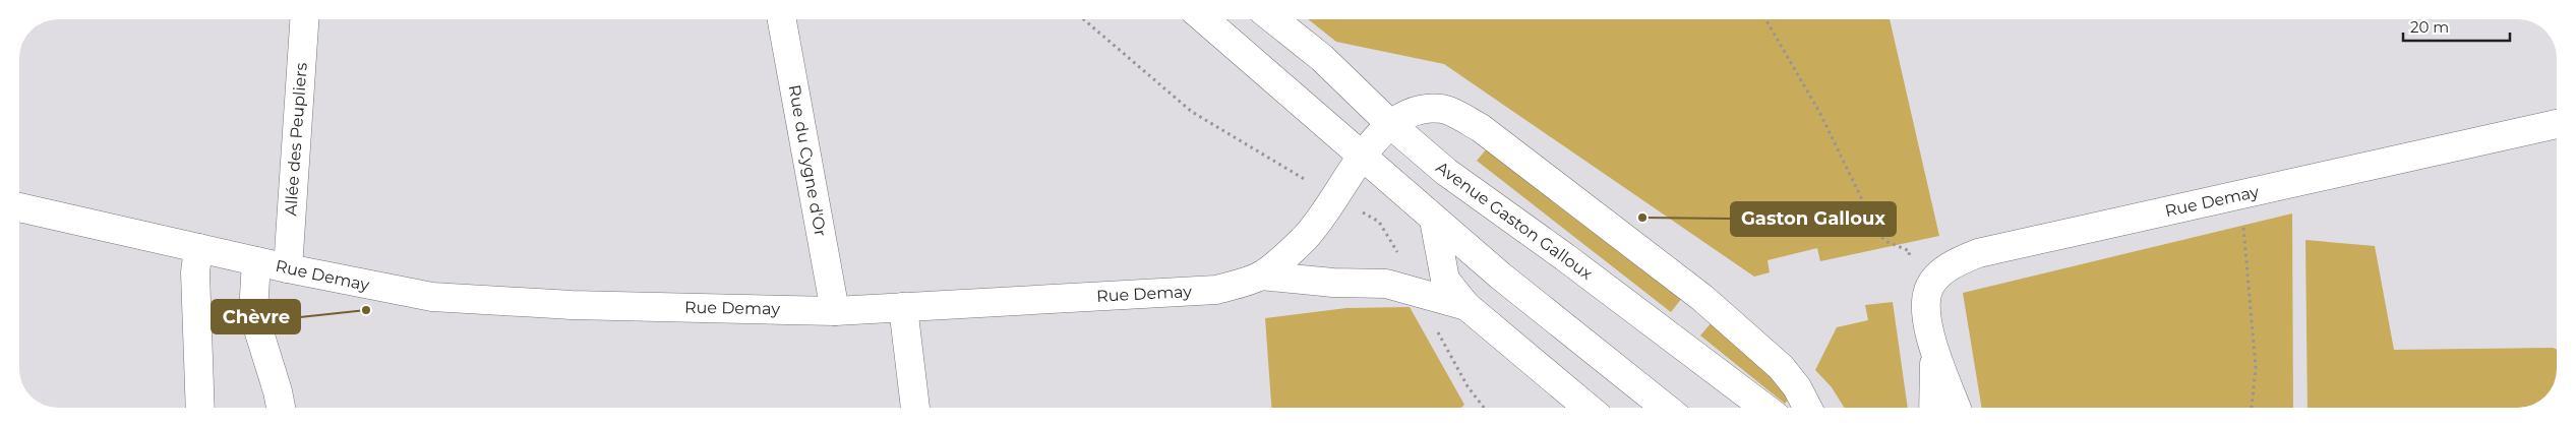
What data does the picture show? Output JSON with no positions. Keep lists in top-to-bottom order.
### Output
{
  "streets": {
    "street": [
      "Allée des Peupliers",
      "Rue du Cygne d'Or",
      "Rue Demay",
      "Avenue Gaston Galloux"
    ]
  },
  "crossings": [
    ["Allée des Peupliers", "Rue Demay"],
    ["Rue du Cygne d'Or", "Rue Demay"],
    ["Rue Demay", "Avenue Gaston Galloux"]
  ],
  "places": ["Gaston Galloux", "Chèvre"],
  "scale_bar": "20 m"
}
